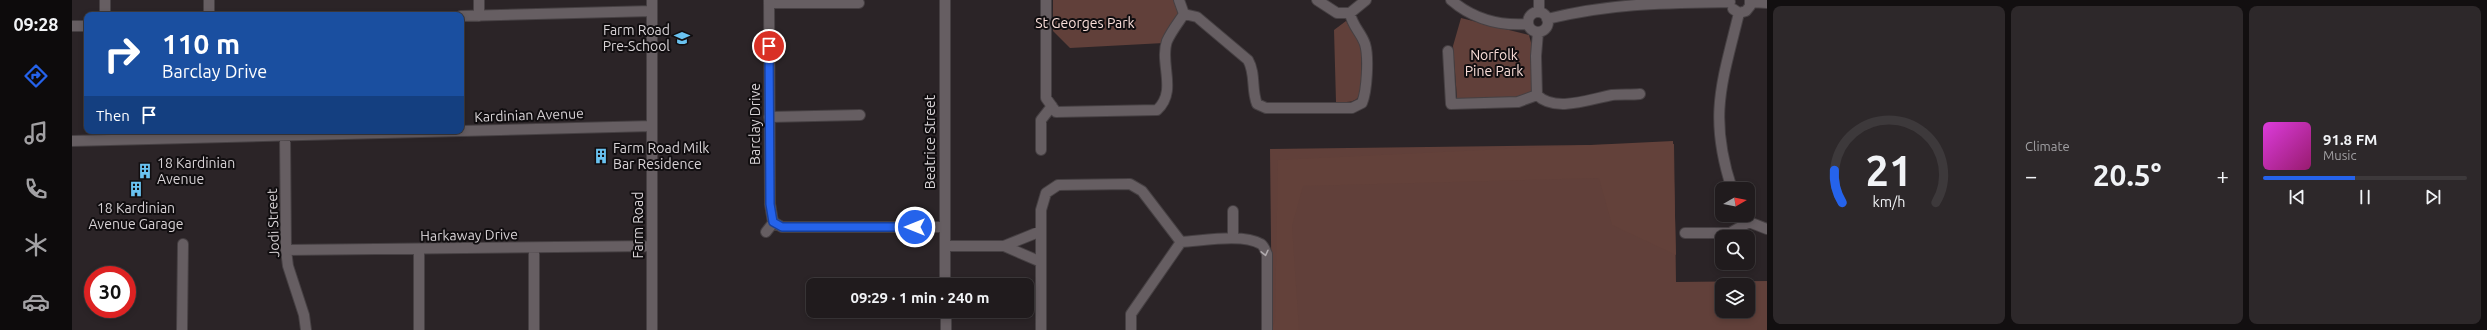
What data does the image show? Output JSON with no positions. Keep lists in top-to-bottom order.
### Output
{
  "streets": {
    "street": [
      "Kardinian Avenue",
      "Barclay Drive",
      "Beatrice Street",
      "Jodi Street",
      "Farm Road",
      "Harkaway Drive"
    ]
  },
  "crossings": [
    ["Kardinian Avenue", "Jodi Street"],
    ["Kardinian Avenue", "Farm Road"],
    ["Jodi Street", "Harkaway Drive"],
    ["Farm Road", "Harkaway Drive"]
  ],
  "parks": ["St Georges Park", "Norfolk Pine Park"],
  "places": {
    "school or university": ["Farm Road Pre-School"],
    "building": ["Farm Road Milk Bar Residence", "18 Kardinian Avenue", "18 Kardinian Avenue Garage"]
  },
  "north": "right",
  "page": {
    "tabs": "09:28",
    "tile": "Climate",
    "turn": ["110 m", "Barclay Drive"],
    "then": "Then",
    "song": ["91.8 FM", "Music"],
    "heat": ["−", "20.5°", "+"],
    "limit": "30",
    "trip": "09:29 · 1 min · 240 m",
    "gauge": ["21", "km/h"]
  }
}
